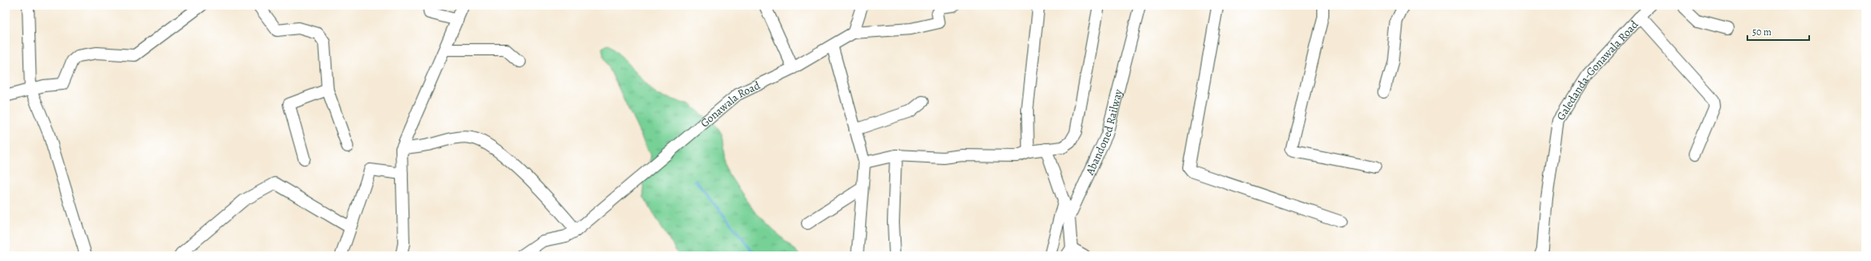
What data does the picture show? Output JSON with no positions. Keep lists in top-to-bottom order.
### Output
{
  "streets": {
    "street": ["Galedanda-Gonawala Road", "Gonawala Road", "Abandoned Railway"]
  },
  "scale_bar": "50 m"
}
